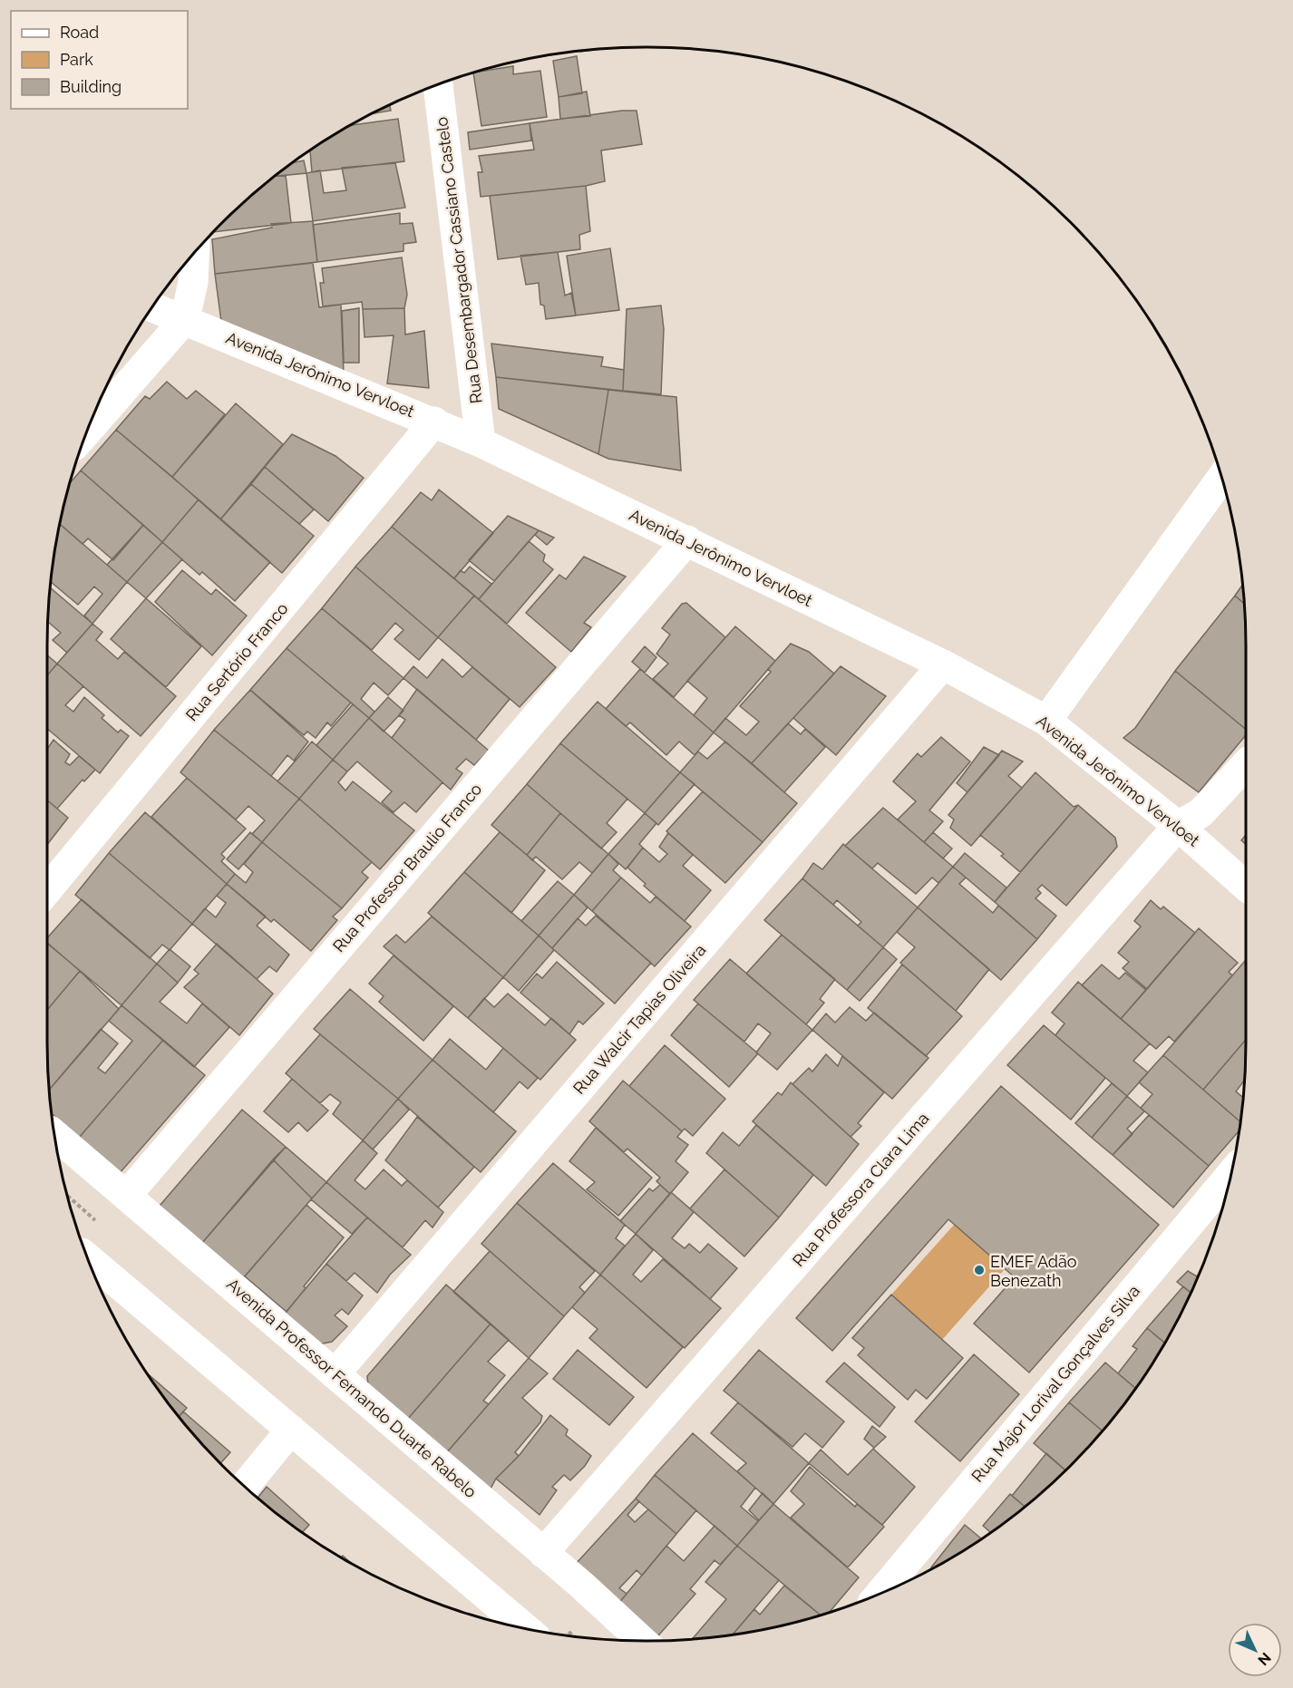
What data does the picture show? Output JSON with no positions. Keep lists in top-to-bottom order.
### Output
{
  "streets": {
    "street": [
      "Rua Desembargador Cassiano Castelo",
      "Avenida Jerônimo Vervloet",
      "Rua Sertório Franco",
      "Rua Professor Braulio Franco",
      "Rua Walcir Tapias Oliveira",
      "Rua Professora Clara Lima",
      "Rua Major Lorival Gonçalves Silva",
      "Avenida Professor Fernando Duarte Rabelo"
    ]
  },
  "crossings": [
    ["Rua Desembargador Cassiano Castelo", "Avenida Jerônimo Vervloet"],
    ["Avenida Jerônimo Vervloet", "Rua Sertório Franco"],
    ["Avenida Jerônimo Vervloet", "Rua Professor Braulio Franco"],
    ["Avenida Jerônimo Vervloet", "Rua Walcir Tapias Oliveira"],
    ["Avenida Jerônimo Vervloet", "Rua Professora Clara Lima"],
    ["Rua Professor Braulio Franco", "Avenida Professor Fernando Duarte Rabelo"],
    ["Rua Walcir Tapias Oliveira", "Avenida Professor Fernando Duarte Rabelo"],
    ["Rua Professora Clara Lima", "Avenida Professor Fernando Duarte Rabelo"]
  ],
  "places": ["EMEF Adão Benezath"],
  "legend": ["Road", "Park", "Building"],
  "north": "bottom right"
}
